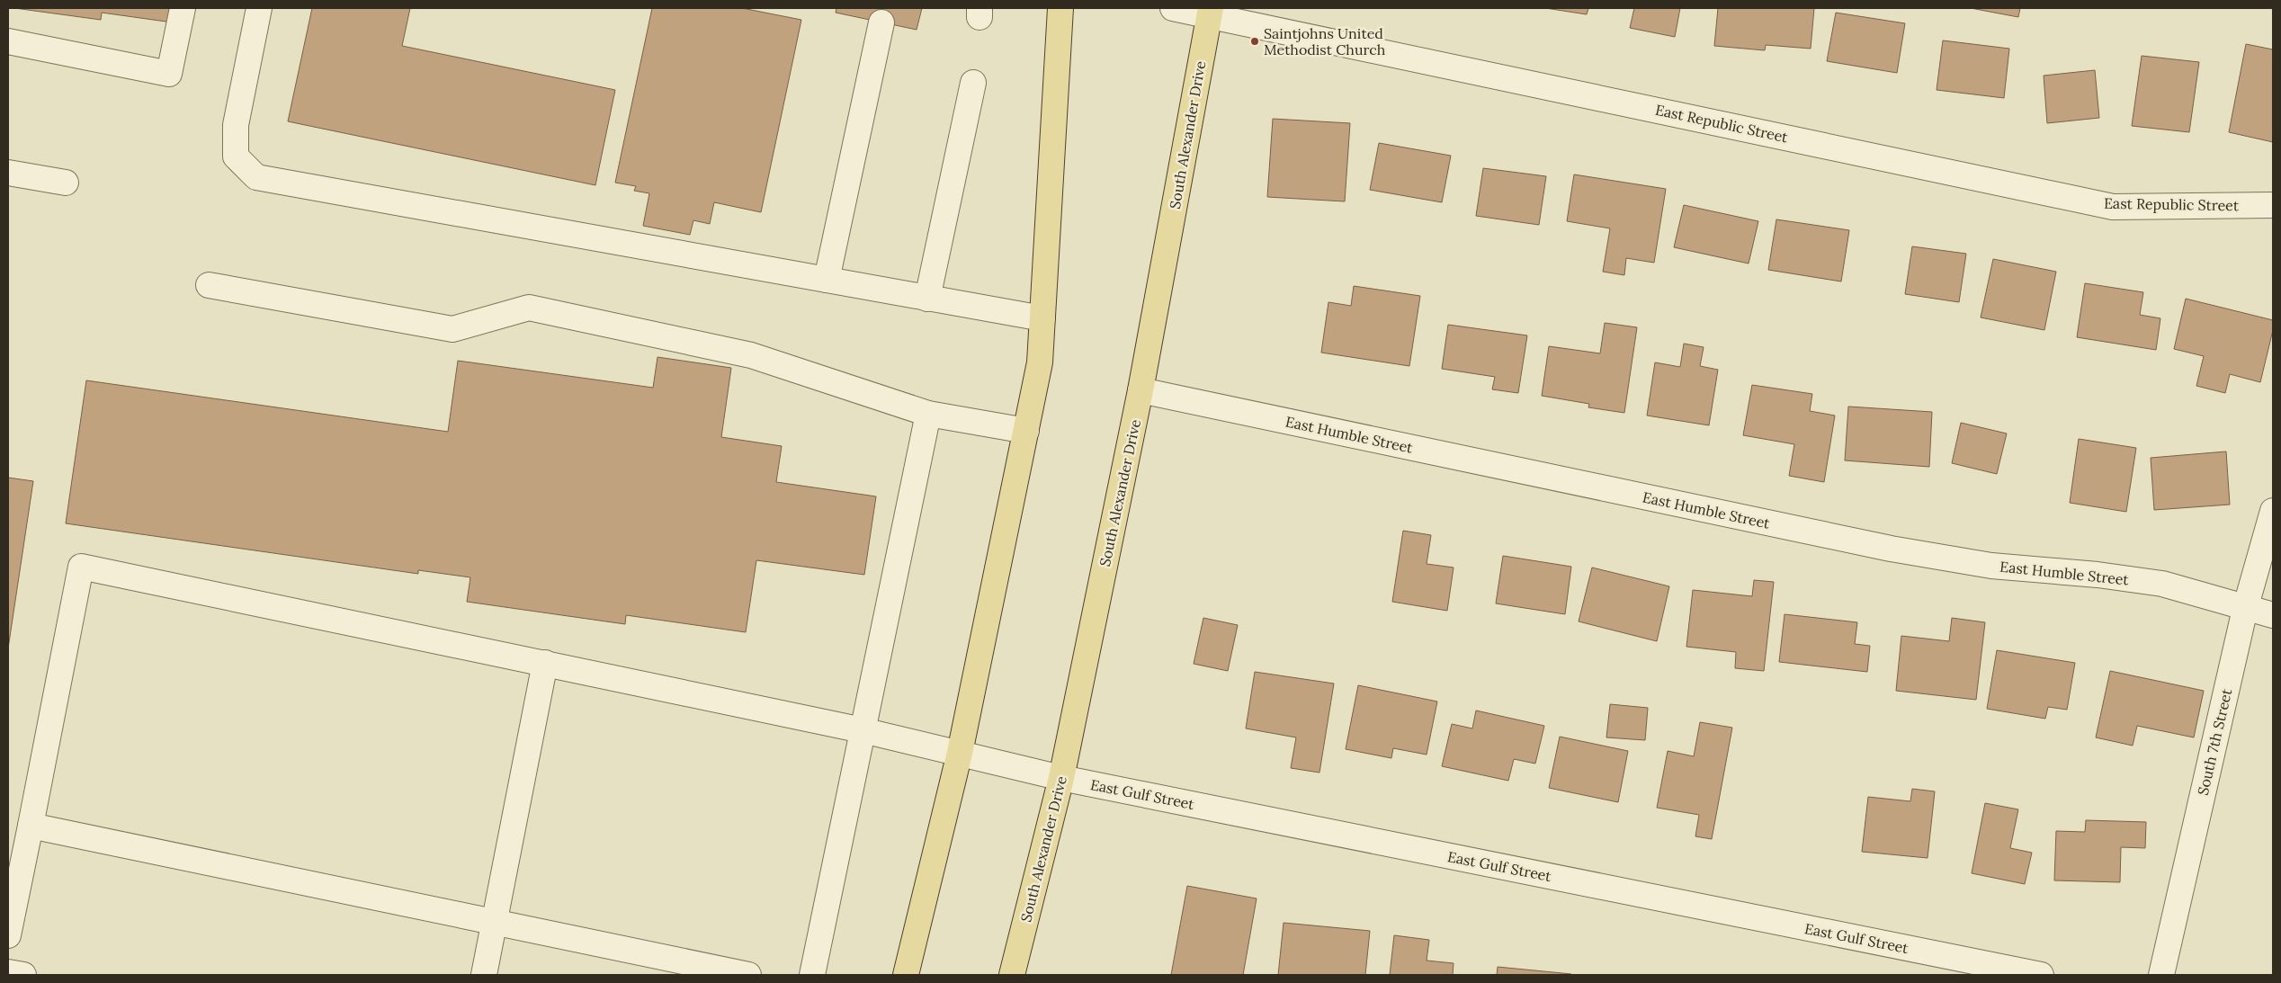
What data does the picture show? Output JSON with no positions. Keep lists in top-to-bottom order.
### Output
{
  "streets": {
    "main road": ["South Alexander Drive"],
    "street": [
      "East Republic Street",
      "East Humble Street",
      "South 7th Street",
      "East Gulf Street"
    ]
  },
  "crossings": [
    ["East Republic Street", "South Alexander Drive"],
    ["South Alexander Drive", "East Humble Street"],
    ["South Alexander Drive", "East Gulf Street"],
    ["East Humble Street", "South 7th Street"]
  ],
  "places": ["Saintjohns United Methodist Church"]
}
